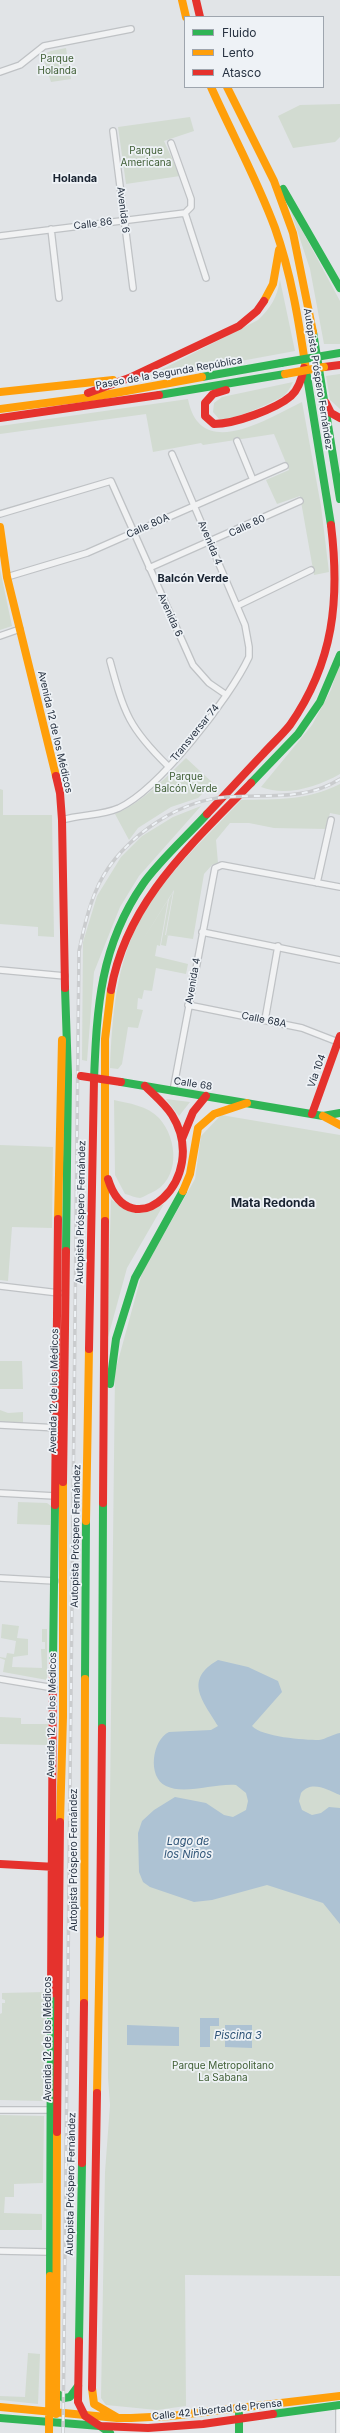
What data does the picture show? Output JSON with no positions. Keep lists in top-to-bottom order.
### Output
{
  "streets": {
    "main road": [
      "Paseo de la Segunda República",
      "Autopista Próspero Fernández",
      "Avenida 12 de los Médicos",
      "Vía 104",
      "Calle 68",
      "Calle 42 Libertad de Prensa"
    ],
    "street": [
      "Avenida 6",
      "Calle 86",
      "Calle 80A",
      "Calle 80",
      "Avenida 4",
      "Transversar 74",
      "Calle 68A"
    ]
  },
  "crossings": [
    ["Avenida 6", "Calle 86"],
    ["Avenida 6", "Calle 80A"],
    ["Avenida 6", "Calle 80"],
    ["Avenida 6", "Transversar 74"],
    ["Autopista Próspero Fernández", "Calle 42 Libertad de Prensa"],
    ["Calle 80A", "Avenida 4"],
    ["Calle 80A", "Avenida 12 de los Médicos"],
    ["Calle 80", "Avenida 4"],
    ["Avenida 4", "Transversar 74"],
    ["Avenida 4", "Calle 68A"],
    ["Avenida 4", "Calle 68"],
    ["Avenida 12 de los Médicos", "Transversar 74"],
    ["Avenida 12 de los Médicos", "Calle 68"],
    ["Avenida 12 de los Médicos", "Calle 42 Libertad de Prensa"],
    ["Calle 68A", "Vía 104"],
    ["Vía 104", "Calle 68"]
  ],
  "districts": ["Holanda", "Balcón Verde", "Mata Redonda"],
  "water": ["Lago de los Niños", "Piscina 3"],
  "parks": [
    "Parque Holanda",
    "Parque Americana",
    "Parque Balcón Verde",
    "Parque Metropolitano La Sabana"
  ],
  "legend": ["Fluido", "Lento", "Atasco"]
}
